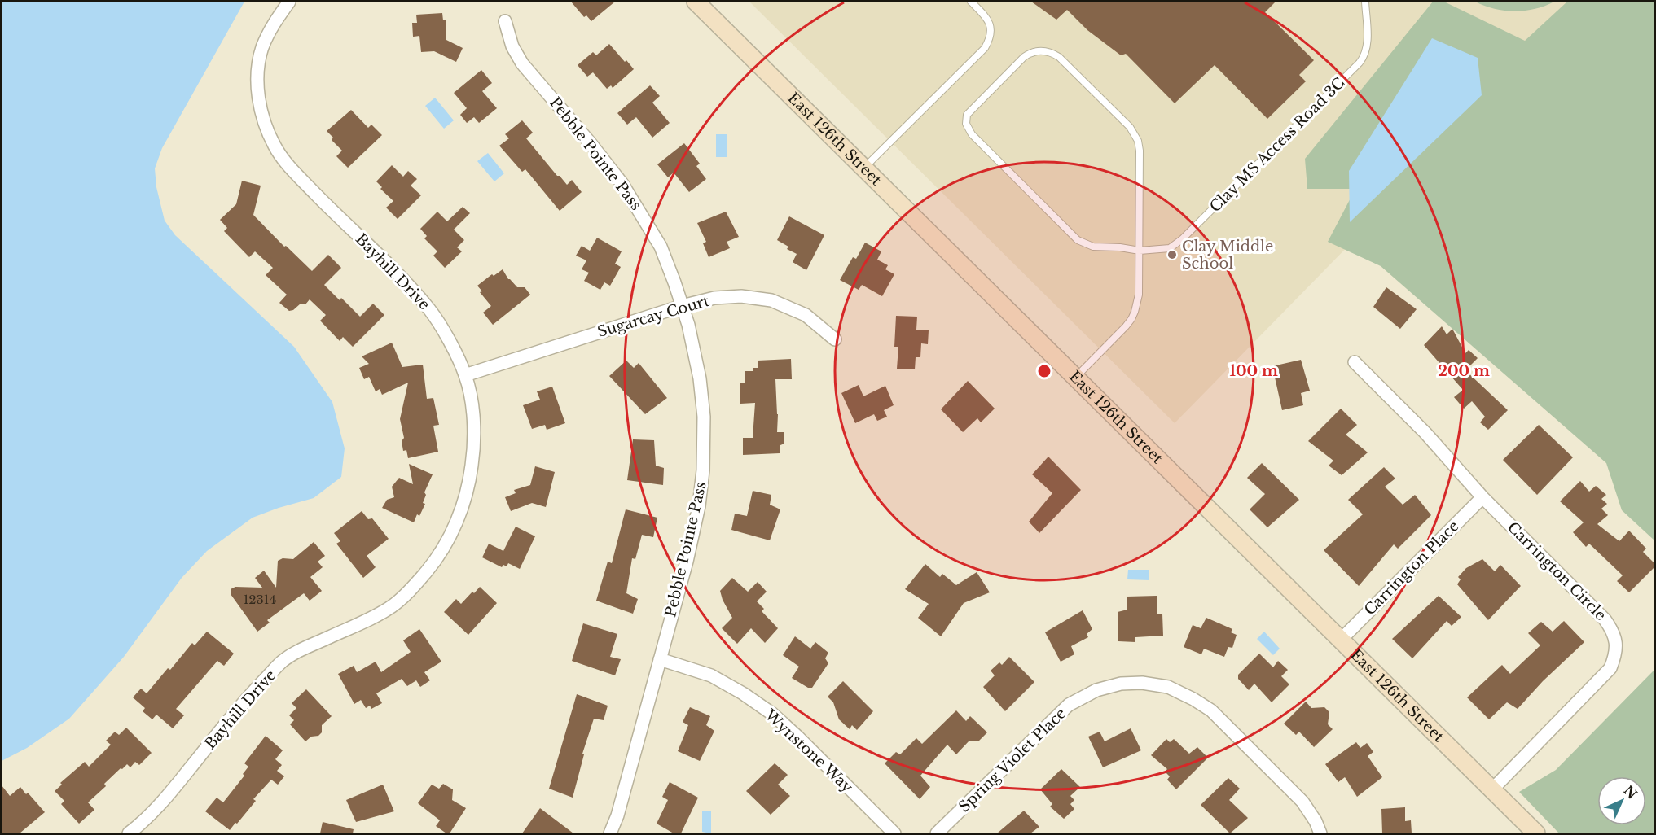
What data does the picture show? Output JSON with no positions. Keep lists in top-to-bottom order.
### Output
{
  "streets": {
    "street": [
      "East 126th Street",
      "Pebble Pointe Pass",
      "Bayhill Drive",
      "Sugarcay Court",
      "Carrington Place",
      "Carrington Circle",
      "Wynstone Way",
      "Spring Violet Place"
    ],
    "lane": ["Clay MS Access Road 3C"]
  },
  "crossings": [
    ["East 126th Street", "Carrington Place"],
    ["East 126th Street", "Carrington Circle"],
    ["Pebble Pointe Pass", "Sugarcay Court"],
    ["Pebble Pointe Pass", "Wynstone Way"],
    ["Bayhill Drive", "Sugarcay Court"],
    ["Carrington Place", "Carrington Circle"]
  ],
  "places": ["Clay Middle School"],
  "house_numbers": ["12314"],
  "north": "top right",
  "rings": ["100 m", "200 m"]
}
